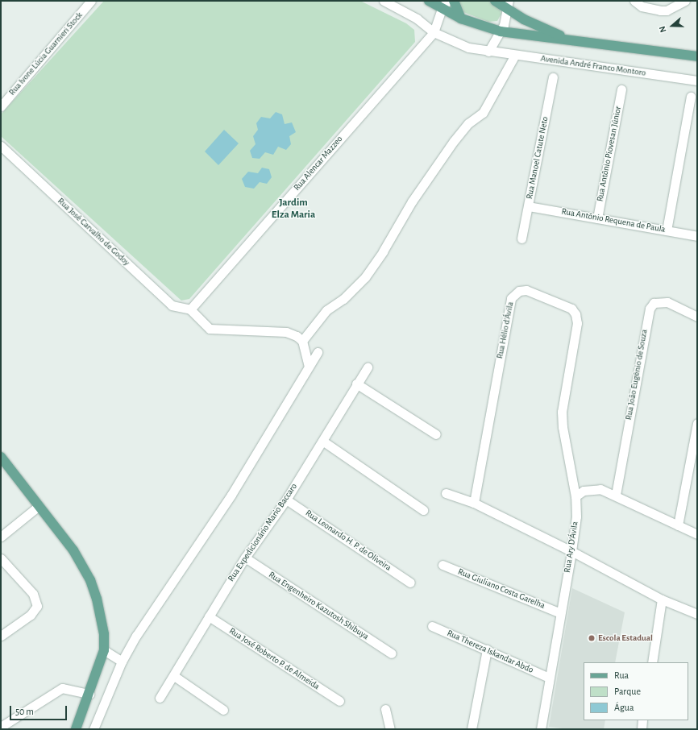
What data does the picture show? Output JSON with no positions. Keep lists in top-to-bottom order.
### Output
{
  "streets": {
    "street": [
      "Rua Ivone Lúcia Guarnieri Stock",
      "Avenida André Franco Montoro",
      "Rua Antônio Piovesan Júnior",
      "Rua Manoel Catute Neto",
      "Rua Alencar Mazzeo",
      "Rua Antônio Requena de Paula",
      "Rua José Carvalho de Godoy",
      "Rua Hélio d'Ávila",
      "Rua João Eugênio de Souza",
      "Rua Expedicionário Mario Baccaro",
      "Rua Leonardo H. P. de Oliveira",
      "Rua Ary D'Ávila",
      "Rua Giuliano Costa Garelha",
      "Rua Engenheiro Kazutosh Shibuya",
      "Rua Thereza Iskandar Abdo",
      "Rua José Roberto P. de Almeida"
    ]
  },
  "crossings": [
    ["Avenida André Franco Montoro", "Rua Alencar Mazzeo"],
    ["Rua Antônio Piovesan Júnior", "Rua Antônio Requena de Paula"],
    ["Rua Manoel Catute Neto", "Rua Antônio Requena de Paula"],
    ["Rua Alencar Mazzeo", "Rua José Carvalho de Godoy"],
    ["Rua Hélio d'Ávila", "Rua Ary D'Ávila"],
    ["Rua Expedicionário Mario Baccaro", "Rua Leonardo H. P. de Oliveira"],
    ["Rua Expedicionário Mario Baccaro", "Rua Engenheiro Kazutosh Shibuya"],
    ["Rua Expedicionário Mario Baccaro", "Rua José Roberto P. de Almeida"],
    ["Rua Ary D'Ávila", "Rua Giuliano Costa Garelha"],
    ["Rua Ary D'Ávila", "Rua Thereza Iskandar Abdo"]
  ],
  "districts": ["Jardim Elza Maria"],
  "places": ["Escola Estadual"],
  "legend": ["Rua", "Parque", "Água"],
  "scale_bar": "50 m",
  "north": "left"
}
